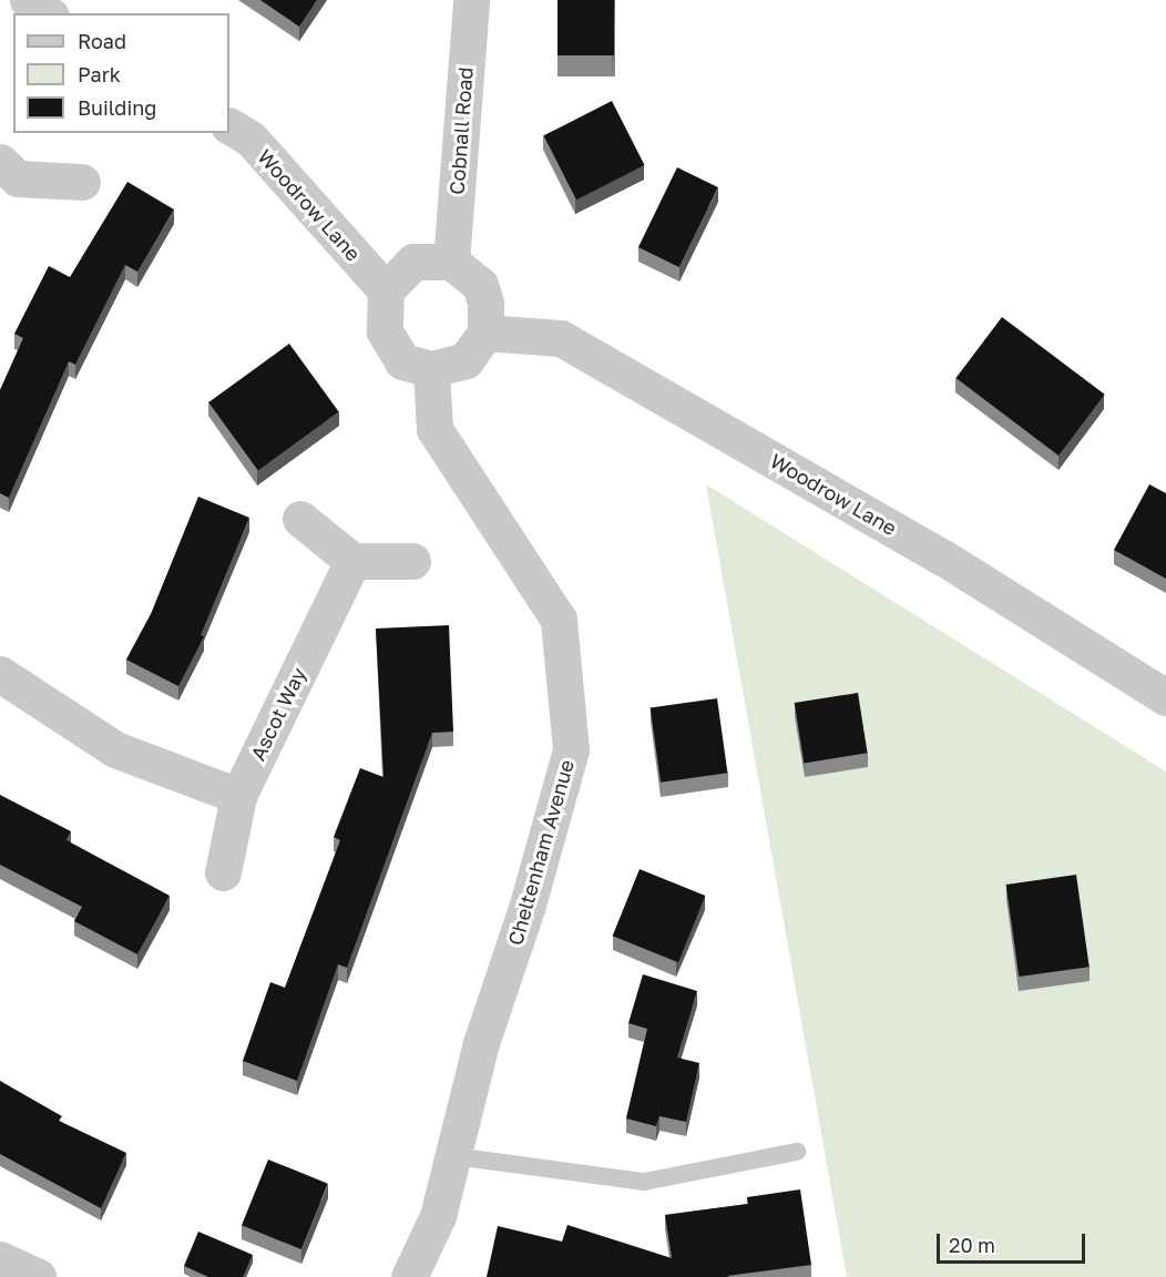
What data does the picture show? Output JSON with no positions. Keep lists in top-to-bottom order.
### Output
{
  "streets": {
    "street": [
      "Cobnall Road",
      "Woodrow Lane",
      "Ascot Way",
      "Cheltenham Avenue"
    ]
  },
  "crossings": [
    ["Cobnall Road", "Woodrow Lane"],
    ["Cobnall Road", "Cheltenham Avenue"],
    ["Woodrow Lane", "Cheltenham Avenue"]
  ],
  "legend": ["Road", "Park", "Building"],
  "scale_bar": "20 m"
}
